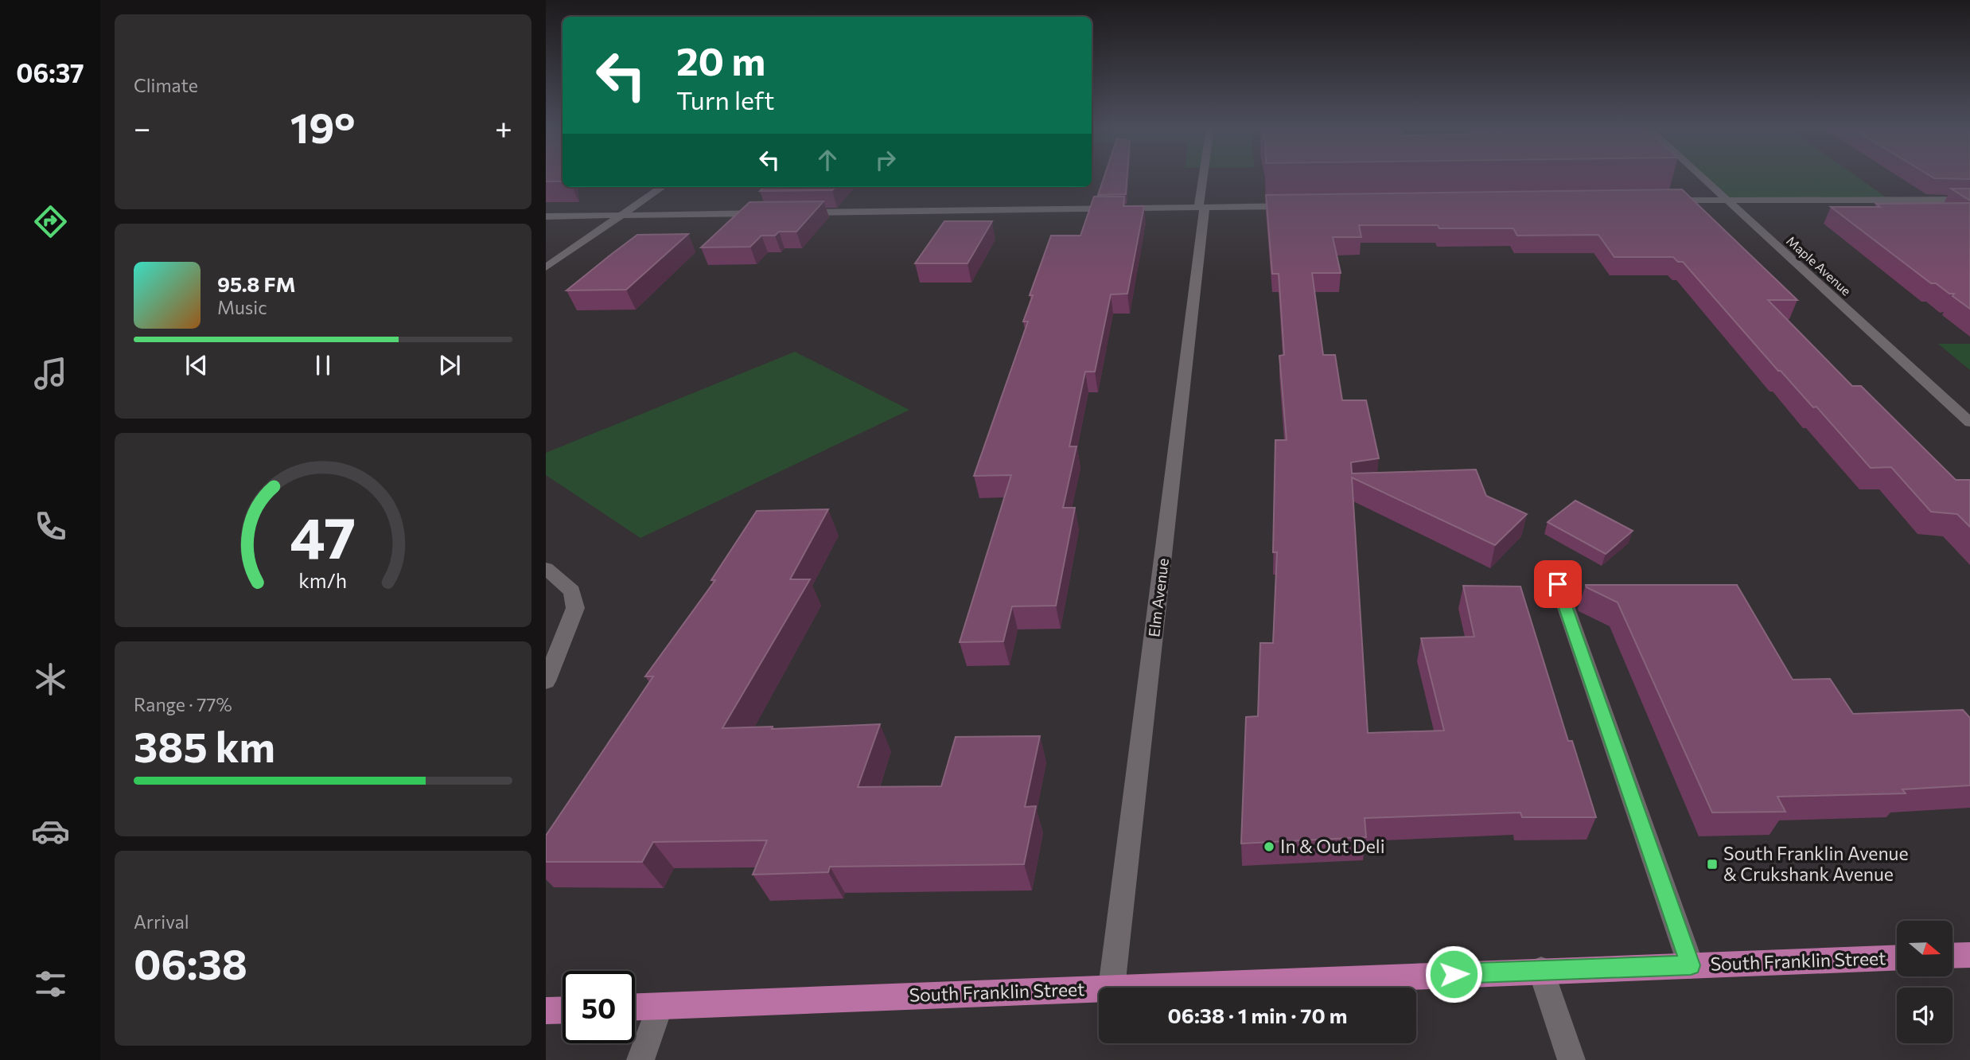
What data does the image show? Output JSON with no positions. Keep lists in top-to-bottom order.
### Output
{
  "streets": {
    "main road": ["South Franklin Street"],
    "street": ["Maple Avenue", "Elm Avenue"]
  },
  "crossings": [
    ["Elm Avenue", "South Franklin Street"]
  ],
  "places": {
    "other": ["In & Out Deli"],
    "transit": ["South Franklin Avenue & Crukshank Avenue"]
  },
  "north": "right",
  "page": {
    "tabs": "06:37",
    "tile": [
      "Climate",
      ["Range · 77%", "385 km"],
      ["Arrival", "06:38"]
    ],
    "turn": ["20 m", "Turn left"],
    "heat": ["−", "19°", "+"],
    "song": ["95.8 FM", "Music"],
    "limit": "50",
    "trip": "06:38 · 1 min · 70 m",
    "gauge": ["47", "km/h"]
  }
}
